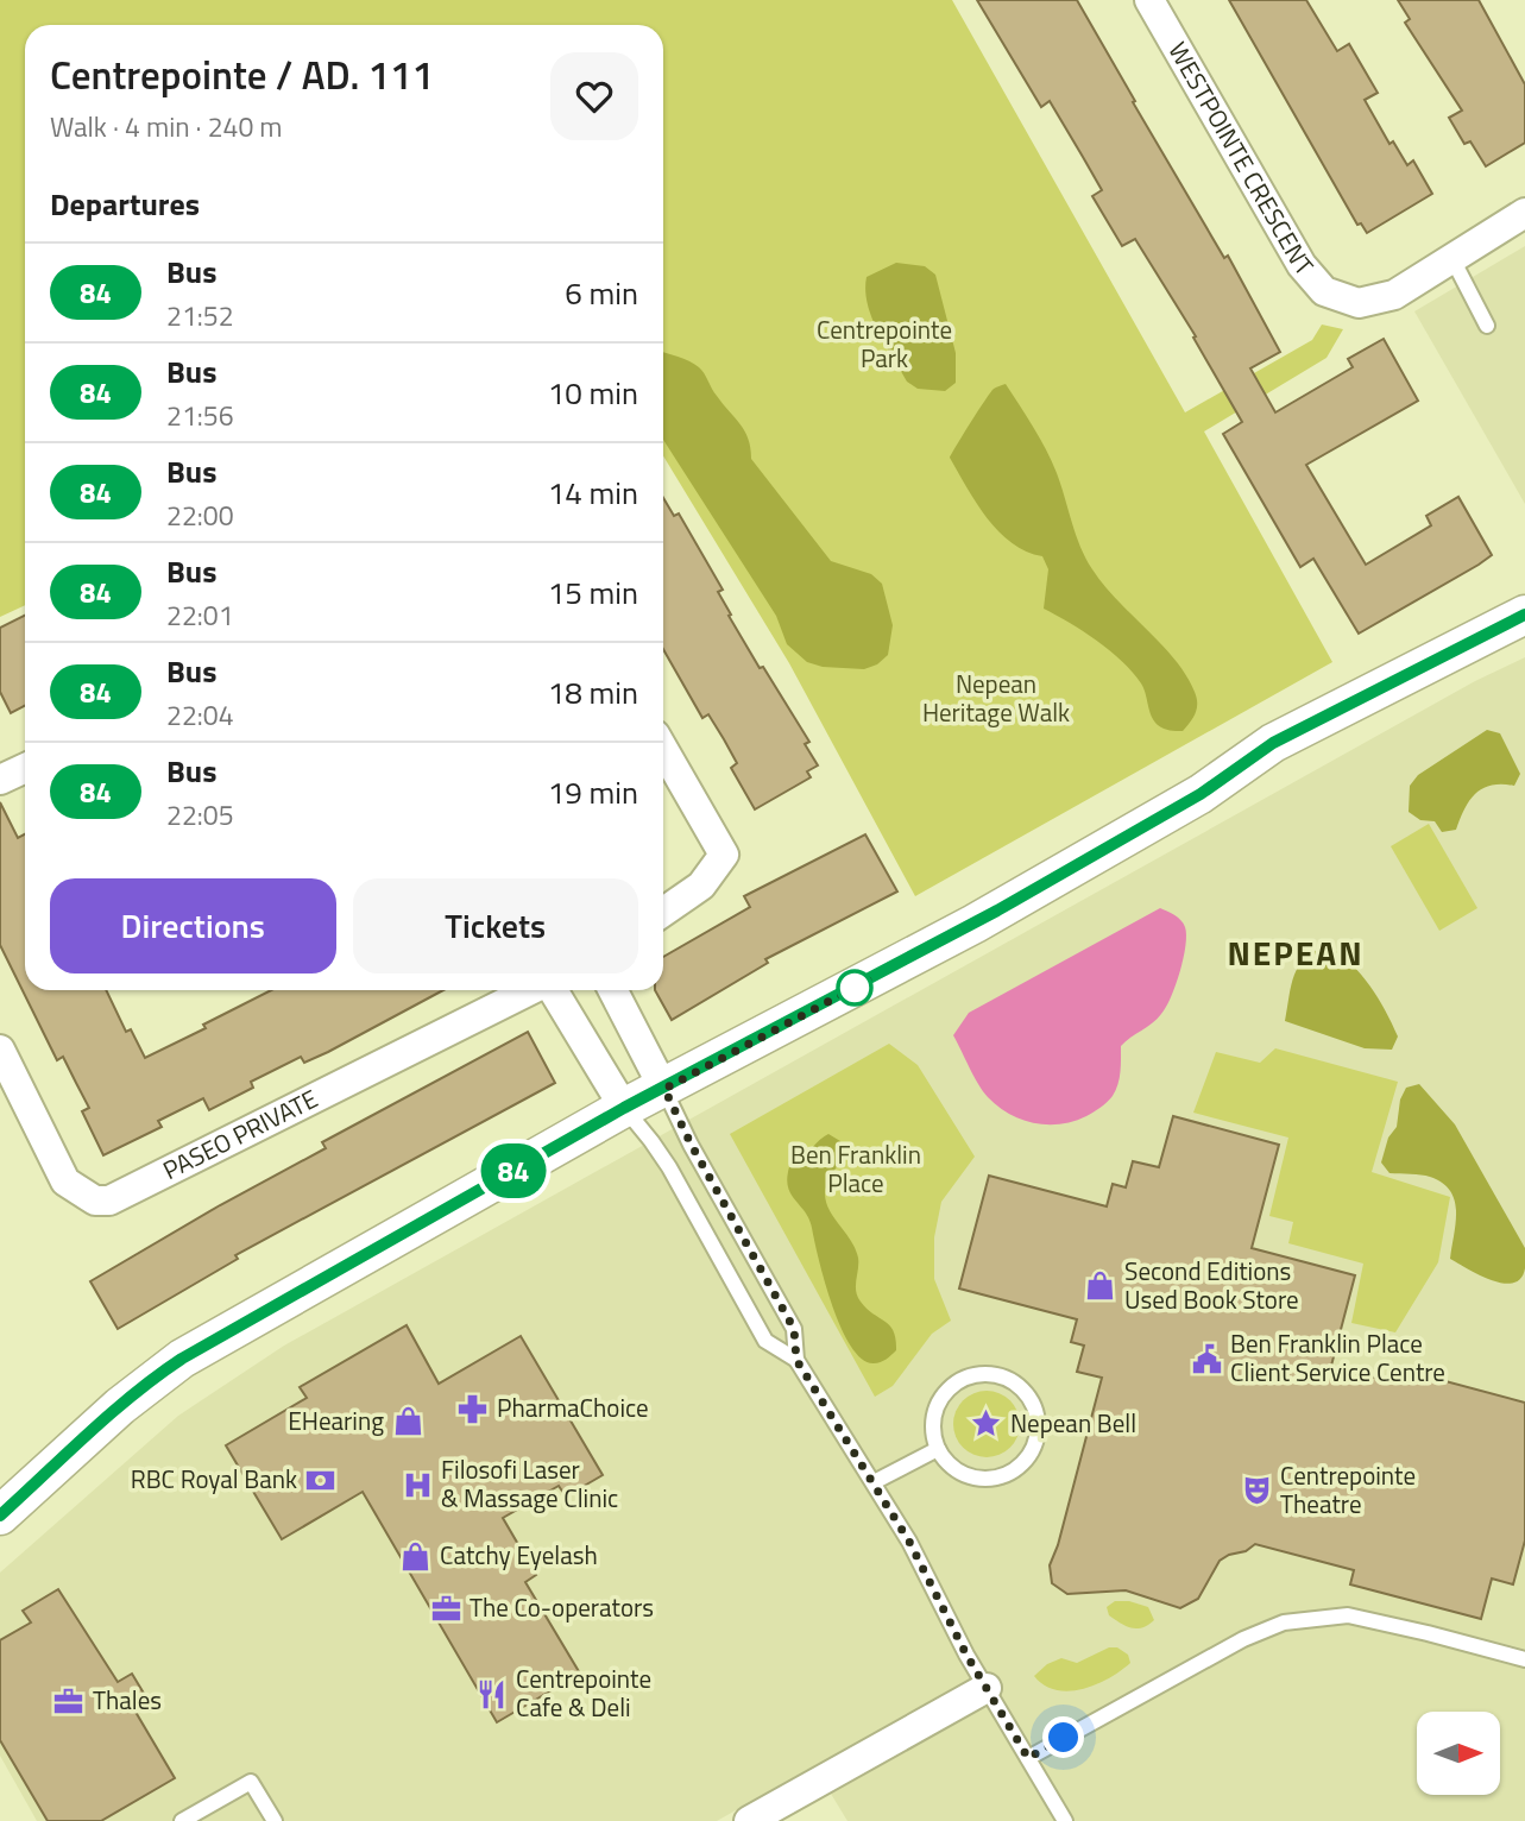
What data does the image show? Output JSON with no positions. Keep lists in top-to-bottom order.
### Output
{
  "streets": {
    "street": ["WESTPOINTE CRESCENT", "PASEO PRIVATE"]
  },
  "districts": ["NEPEAN"],
  "parks": ["Centrepointe Park", "Nepean Heritage Walk", "Ben Franklin Place"],
  "places": {
    "shop": ["Second Editions Used Book Store", "EHearing", "Catchy Eyelash"],
    "public building": ["Ben Franklin Place Client Service Centre"],
    "pharmacy": ["PharmaChoice"],
    "place": ["Nepean Bell"],
    "bank": ["RBC Royal Bank"],
    "hospital": ["Filosofi Laser & Massage Clinic"],
    "theatre": ["Centrepointe Theatre"],
    "office": ["The Co-operators", "Thales"],
    "restaurant": ["Centrepointe Cafe & Deli"]
  },
  "lines": ["bus line 84"],
  "north": "right",
  "page": {
    "on_map": "84",
    "heading": [
      ["Centrepointe / AD. 111", "Walk · 4 min · 240 m"],
      "Departures"
    ],
    "list": [
      {
        "mark": "84",
        "name": "Bus",
        "note": "21:52",
        "value": "6 min"
      },
      {
        "mark": "84",
        "name": "Bus",
        "note": "21:56",
        "value": "10 min"
      },
      {
        "mark": "84",
        "name": "Bus",
        "note": "22:00",
        "value": "14 min"
      },
      {
        "mark": "84",
        "name": "Bus",
        "note": "22:01",
        "value": "15 min"
      },
      {
        "mark": "84",
        "name": "Bus",
        "note": "22:04",
        "value": "18 min"
      },
      {
        "mark": "84",
        "name": "Bus",
        "note": "22:05",
        "value": "19 min"
      }
    ],
    "buttons": ["Directions", "Tickets"]
  }
}
